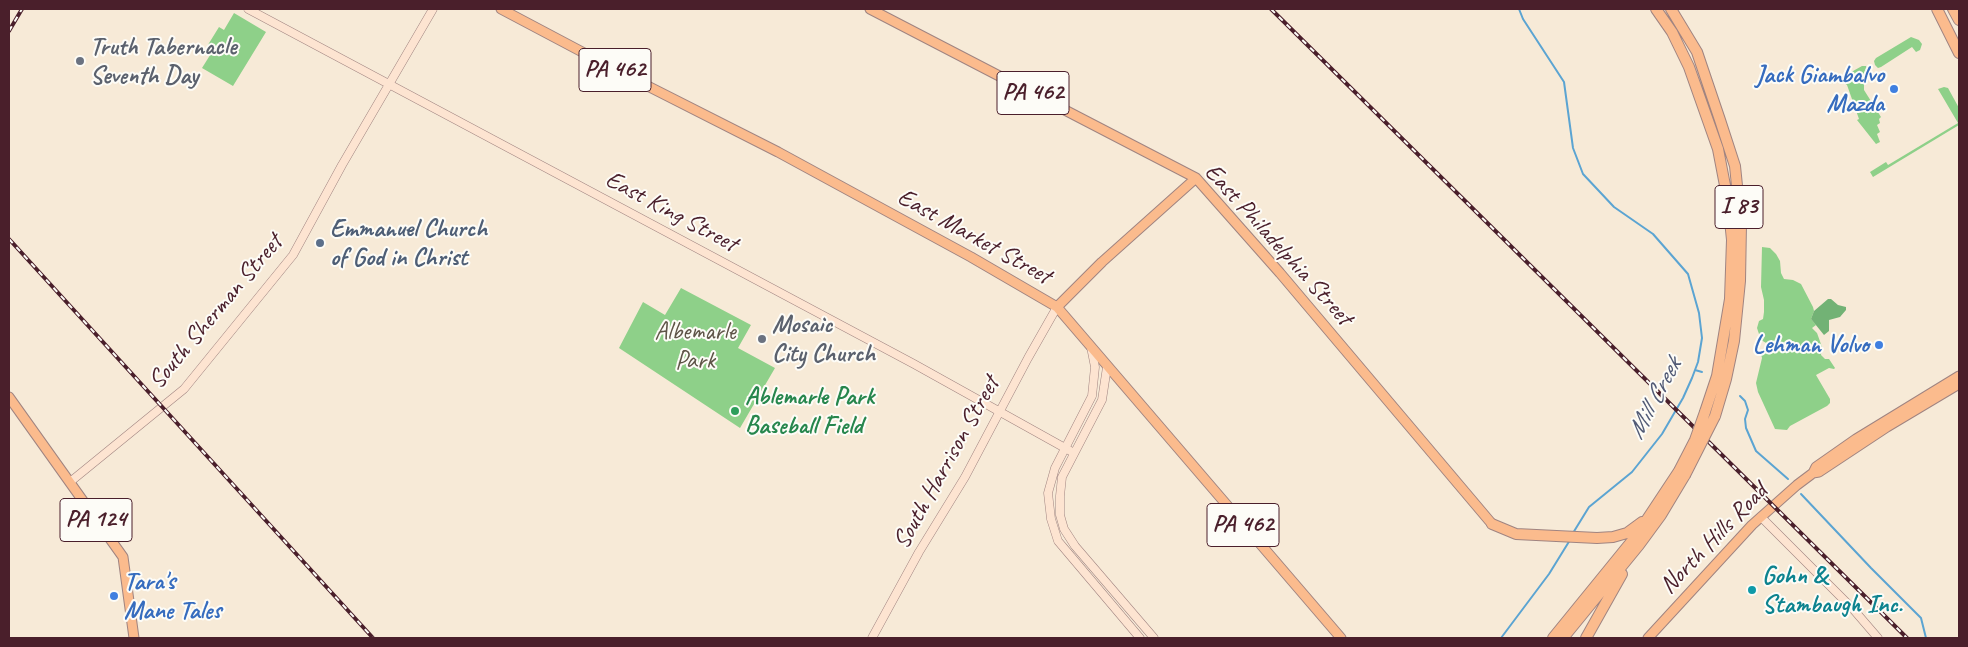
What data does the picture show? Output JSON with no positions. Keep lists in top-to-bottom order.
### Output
{
  "streets": {
    "highway": ["I 83"],
    "main road": [
      "PA 462",
      "East Market Street",
      "East Philadelphia Street",
      "PA 124",
      "North Hills Road"
    ],
    "street": ["East King Street", "South Sherman Street", "South Harrison Street"]
  },
  "crossings": [
    ["East King Street", "South Sherman Street"],
    ["East King Street", "South Harrison Street"],
    ["East Market Street", "South Harrison Street"],
    ["South Sherman Street", "PA 124"]
  ],
  "water": ["Mill Creek"],
  "parks": ["Albemarle Park"],
  "places": [
    "Truth Tabernacle Seventh Day",
    "Jack Giambalvo Mazda",
    "Emmanuel Church of God in Christ",
    "Mosaic City Church",
    "Lehman Volvo",
    "Ablemarle Park Baseball Field",
    "Gohn & Stambaugh Inc.",
    "Tara's Mane Tales"
  ]
}
